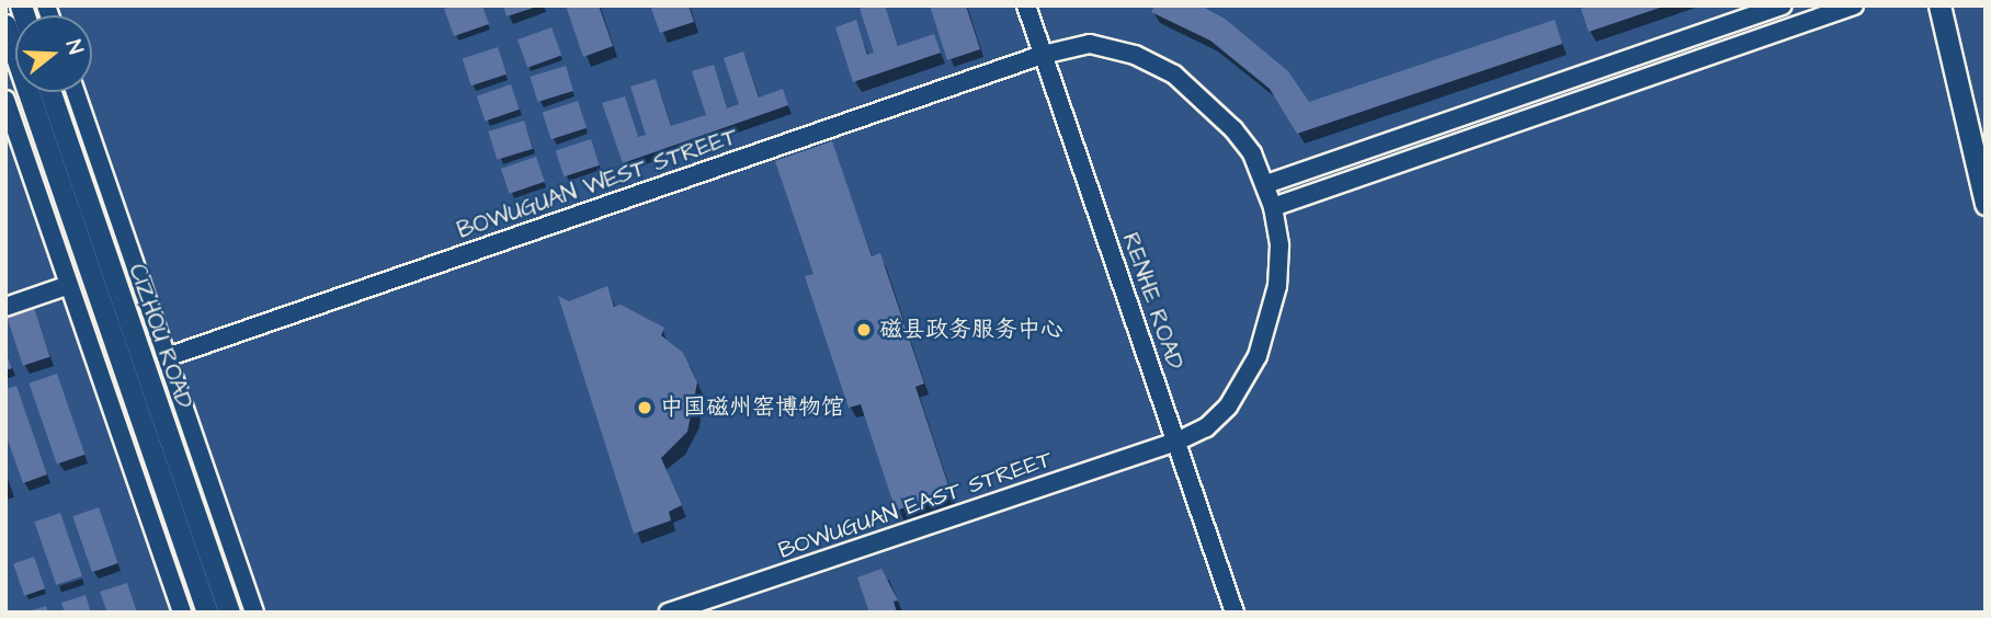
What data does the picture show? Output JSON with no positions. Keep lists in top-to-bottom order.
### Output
{
  "streets": {
    "main road": ["CIZHOU ROAD"],
    "street": ["BOWUGUAN WEST STREET", "RENHE ROAD", "BOWUGUAN EAST STREET"]
  },
  "crossings": [
    ["BOWUGUAN WEST STREET", "RENHE ROAD"],
    ["BOWUGUAN WEST STREET", "BOWUGUAN EAST STREET"],
    ["RENHE ROAD", "BOWUGUAN EAST STREET"]
  ],
  "places": ["磁县政务服务中心", "中国磁州窑博物馆"],
  "north": "right"
}
